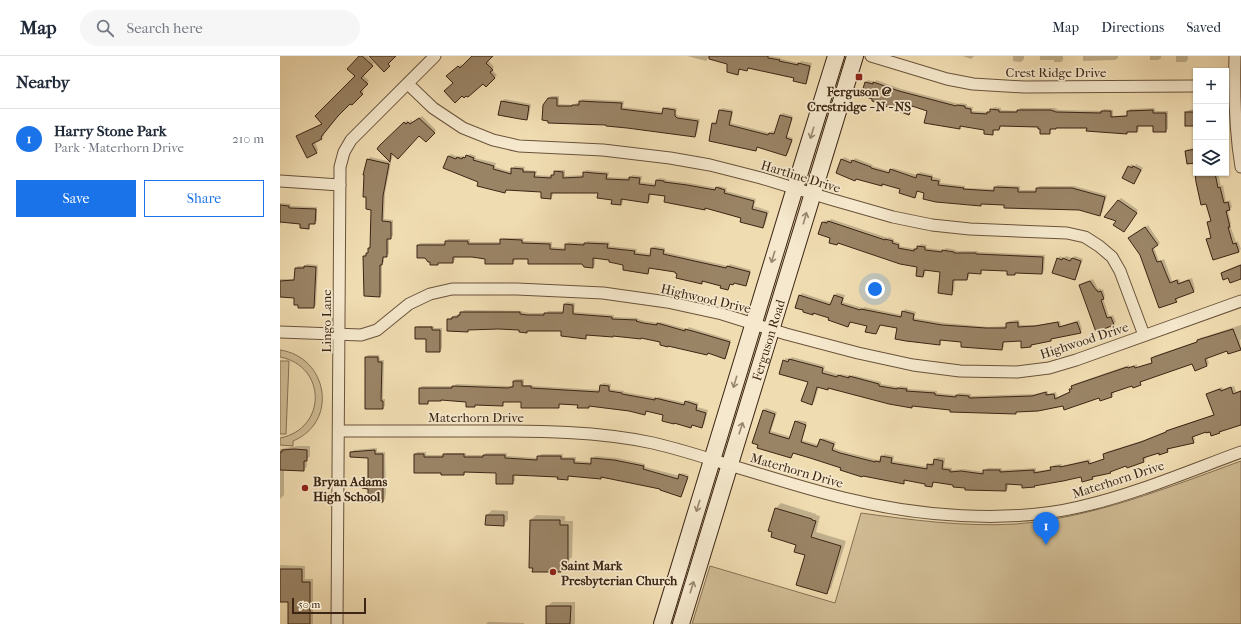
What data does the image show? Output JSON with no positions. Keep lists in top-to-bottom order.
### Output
{
  "streets": {
    "main road": ["Ferguson Road"],
    "street": [
      "Crest Ridge Drive",
      "Hartline Drive",
      "Highwood Drive",
      "Lingo Lane",
      "Materhorn Drive"
    ]
  },
  "crossings": [
    ["Hartline Drive", "Highwood Drive"],
    ["Hartline Drive", "Lingo Lane"],
    ["Hartline Drive", "Ferguson Road"],
    ["Highwood Drive", "Lingo Lane"],
    ["Highwood Drive", "Ferguson Road"],
    ["Lingo Lane", "Materhorn Drive"],
    ["Ferguson Road", "Materhorn Drive"]
  ],
  "places": {
    "transit": ["Ferguson @ Crestridge - N - NS"],
    "other": ["Bryan Adams High School", "Saint Mark Presbyterian Church"]
  },
  "scale_bar": "50 m",
  "page": {
    "header": "Map",
    "search": "Search here",
    "nav": ["Map", "Directions", "Saved"],
    "heading": "Nearby",
    "map_buttons": ["+", "−"],
    "list": [
      {
        "mark": "1",
        "name": "Harry Stone Park",
        "note": "Park · Materhorn Drive",
        "value": "210 m"
      }
    ],
    "buttons": ["Save", "Share"],
    "pins": "1",
    "scale": "50 m"
  }
}
